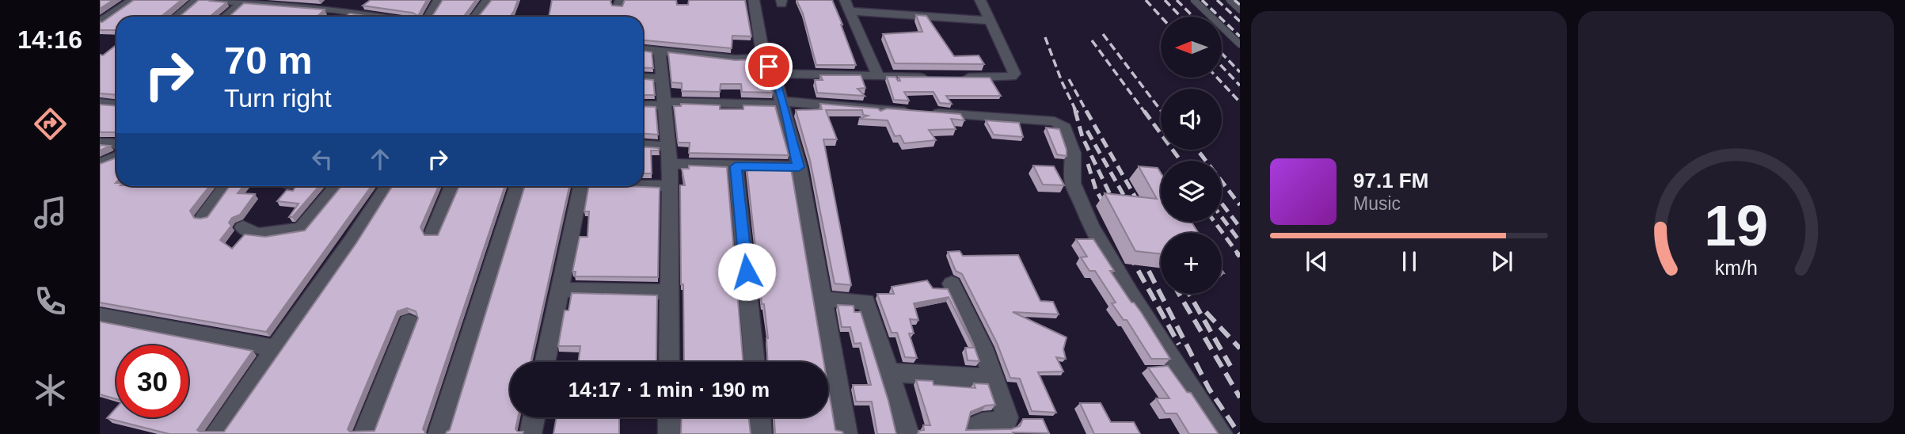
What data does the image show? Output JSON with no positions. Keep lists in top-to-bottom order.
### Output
{
  "north": "left",
  "page": {
    "tabs": "14:16",
    "map_buttons": "+",
    "turn": ["70 m", "Turn right"],
    "song": ["97.1 FM", "Music"],
    "limit": "30",
    "trip": "14:17 · 1 min · 190 m",
    "gauge": ["19", "km/h"]
  }
}
